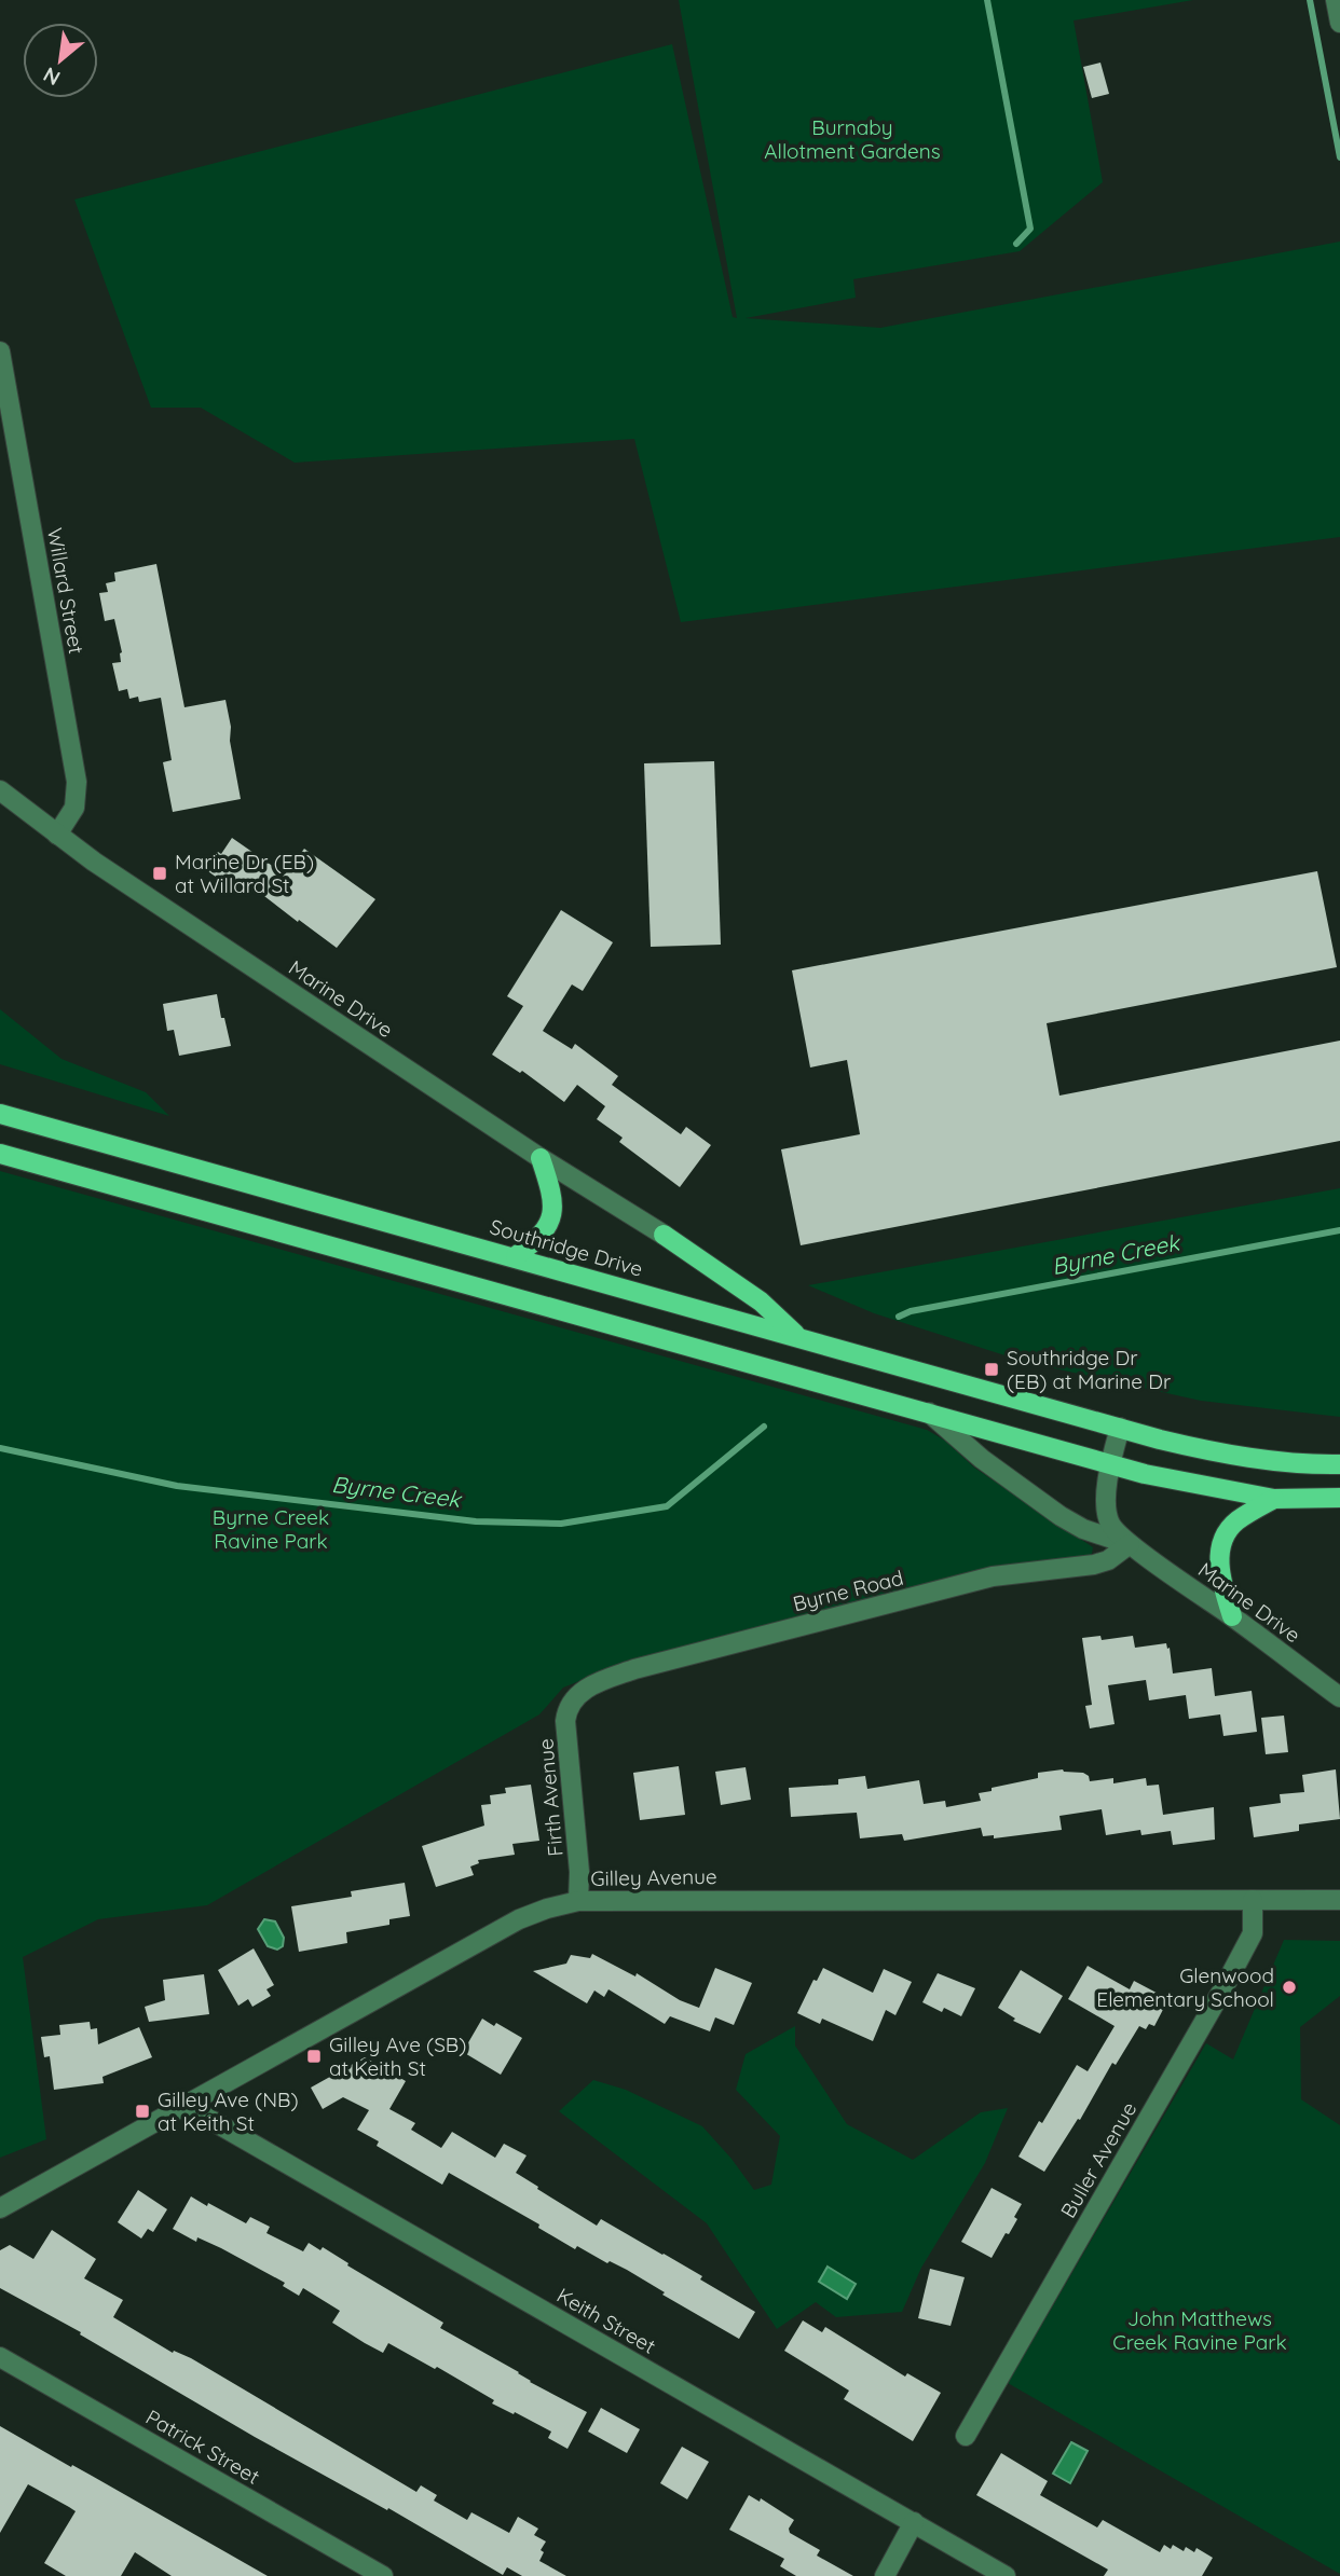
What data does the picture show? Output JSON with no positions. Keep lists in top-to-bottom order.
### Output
{
  "streets": {
    "main road": ["Southridge Drive"],
    "street": [
      "Willard Street",
      "Marine Drive",
      "Byrne Road",
      "Firth Avenue",
      "Gilley Avenue",
      "Buller Avenue",
      "Keith Street",
      "Patrick Street"
    ]
  },
  "crossings": [
    ["Willard Street", "Marine Drive"],
    ["Marine Drive", "Southridge Drive"],
    ["Marine Drive", "Byrne Road"],
    ["Byrne Road", "Firth Avenue"],
    ["Firth Avenue", "Gilley Avenue"],
    ["Gilley Avenue", "Buller Avenue"],
    ["Gilley Avenue", "Keith Street"]
  ],
  "water": ["Byrne Creek"],
  "parks": ["Burnaby Allotment Gardens", "Byrne Creek Ravine Park", "John Matthews Creek Ravine Park"],
  "places": {
    "transit": [
      "Marine Dr (EB) at Willard St",
      "Southridge Dr (EB) at Marine Dr",
      "Gilley Ave (SB) at Keith St",
      "Gilley Ave (NB) at Keith St"
    ],
    "other": ["Glenwood Elementary School"]
  },
  "north": "bottom left"
}
